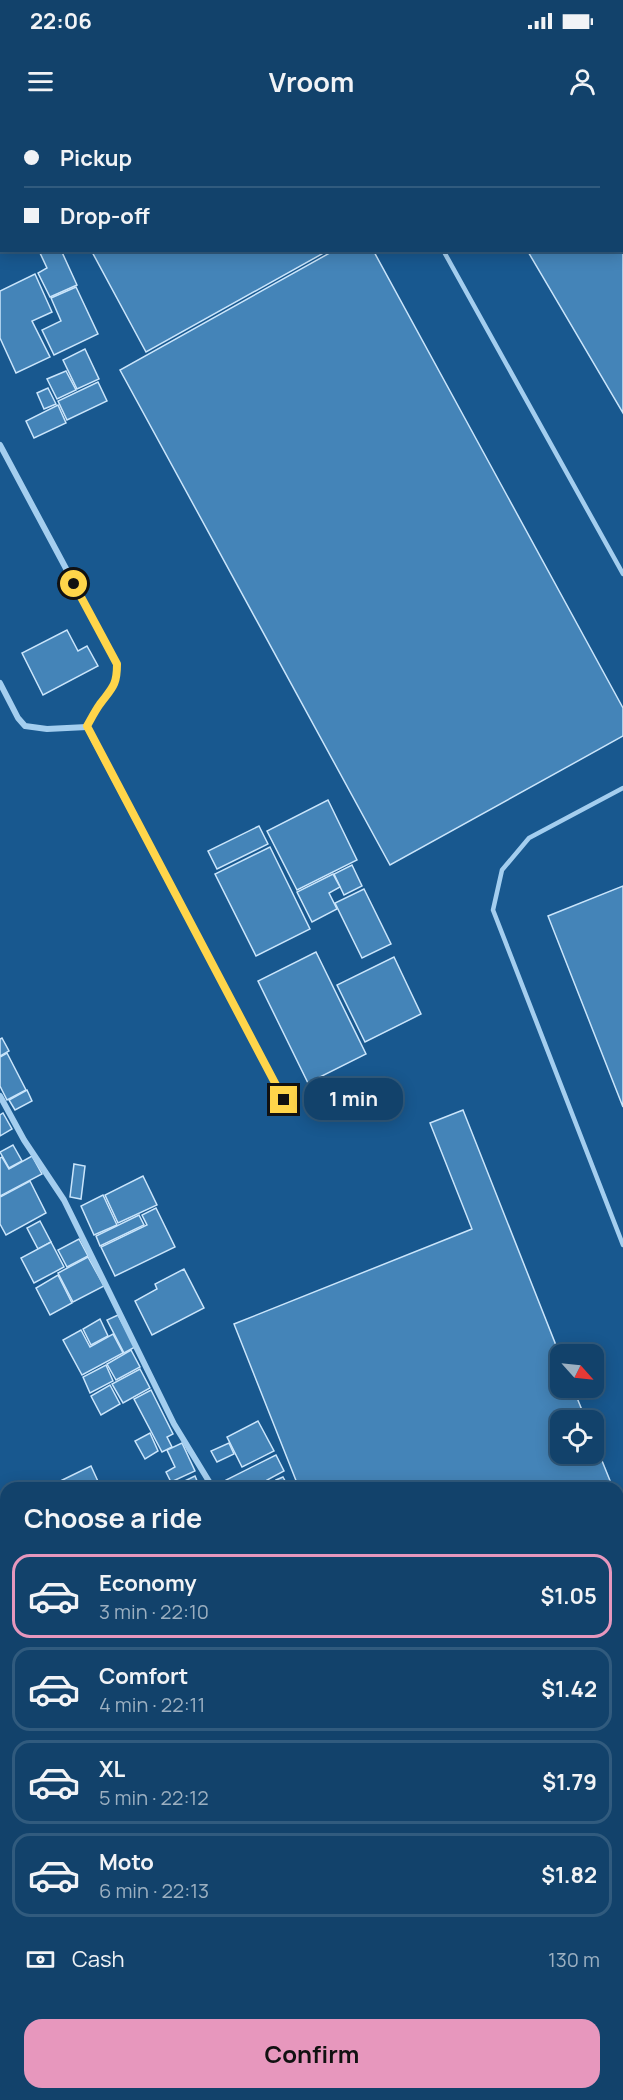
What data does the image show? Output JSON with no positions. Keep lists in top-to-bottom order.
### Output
{
  "north": "bottom right",
  "page": {
    "status": "22:06",
    "header": "Vroom",
    "banner": ["Pickup", "Drop-off"],
    "bubble": "1 min",
    "heading": "Choose a ride",
    "list": [
      {
        "name": "Economy",
        "note": "3 min · 22:10",
        "value": "$1.05"
      },
      {
        "name": "Comfort",
        "note": "4 min · 22:11",
        "value": "$1.42"
      },
      {
        "name": "XL",
        "note": "5 min · 22:12",
        "value": "$1.79"
      },
      {
        "name": "Moto",
        "note": "6 min · 22:13",
        "value": "$1.82"
      }
    ],
    "pay": ["Cash", "130 m"],
    "buttons": "Confirm"
  }
}
